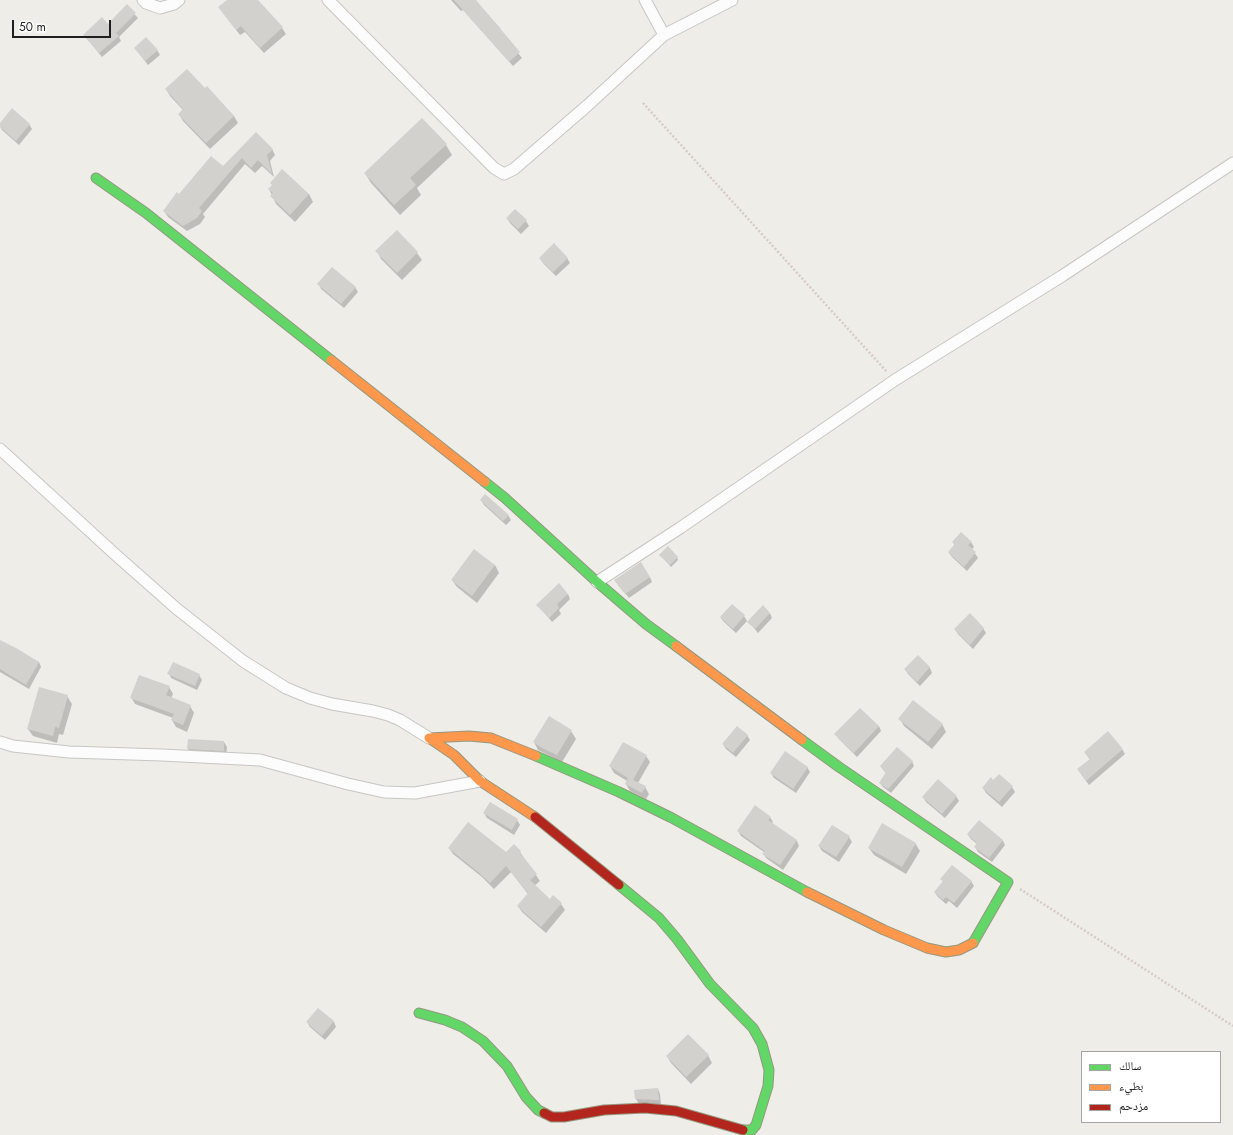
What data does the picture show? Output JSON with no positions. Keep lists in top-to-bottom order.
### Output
{
  "legend": ["سالك", "بطيء", "مزدحم"],
  "scale_bar": "50 m"
}
